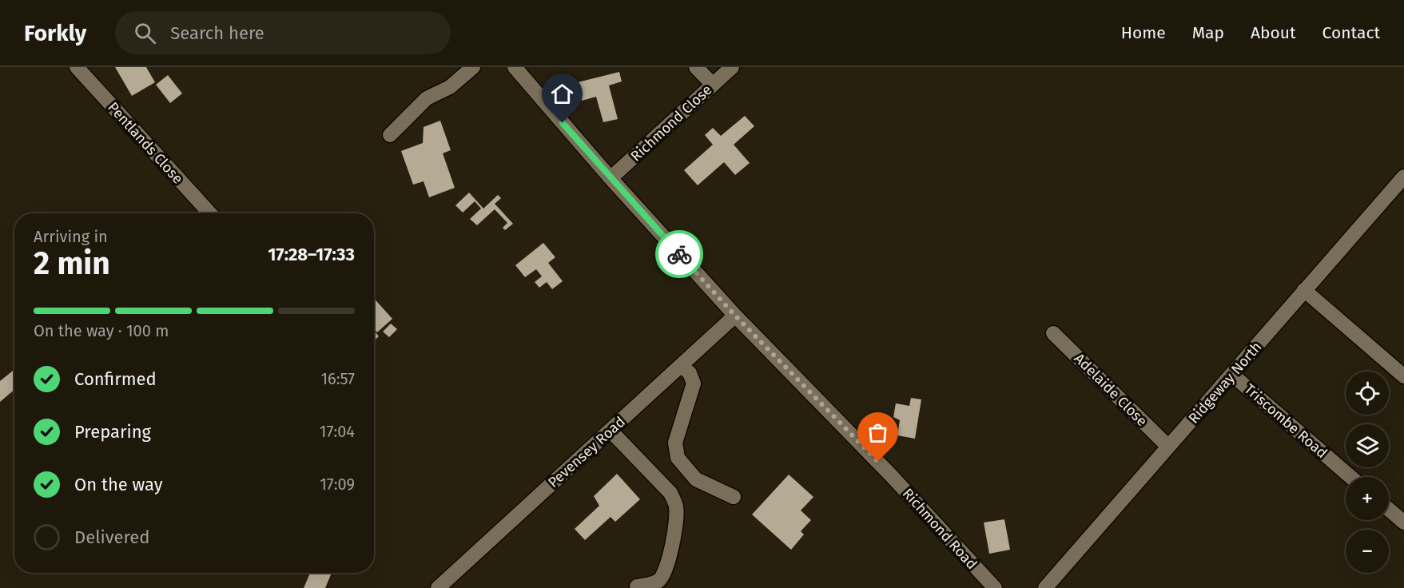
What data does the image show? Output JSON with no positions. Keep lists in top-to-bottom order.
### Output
{
  "streets": {
    "street": [
      "Richmond Close",
      "Pentlands Close",
      "Ridgeway North",
      "Adelaide Close",
      "Triscombe Road",
      "Pevensey Road",
      "Richmond Road"
    ]
  },
  "crossings": [
    ["Richmond Close", "Richmond Road"],
    ["Ridgeway North", "Adelaide Close"],
    ["Ridgeway North", "Triscombe Road"],
    ["Pevensey Road", "Richmond Road"]
  ],
  "page": {
    "header": "Forkly",
    "search": "Search here",
    "nav": [
      "Home",
      "Map",
      "About",
      "Contact"
    ],
    "heading": ["2 min", "Arriving in", "17:28–17:33"],
    "bar": "On the way · 100 m",
    "list": [
      ["Confirmed", "16:57"],
      ["Preparing", "17:04"],
      ["On the way", "17:09"],
      "Delivered"
    ],
    "map_buttons": ["+", "−"]
  }
}
